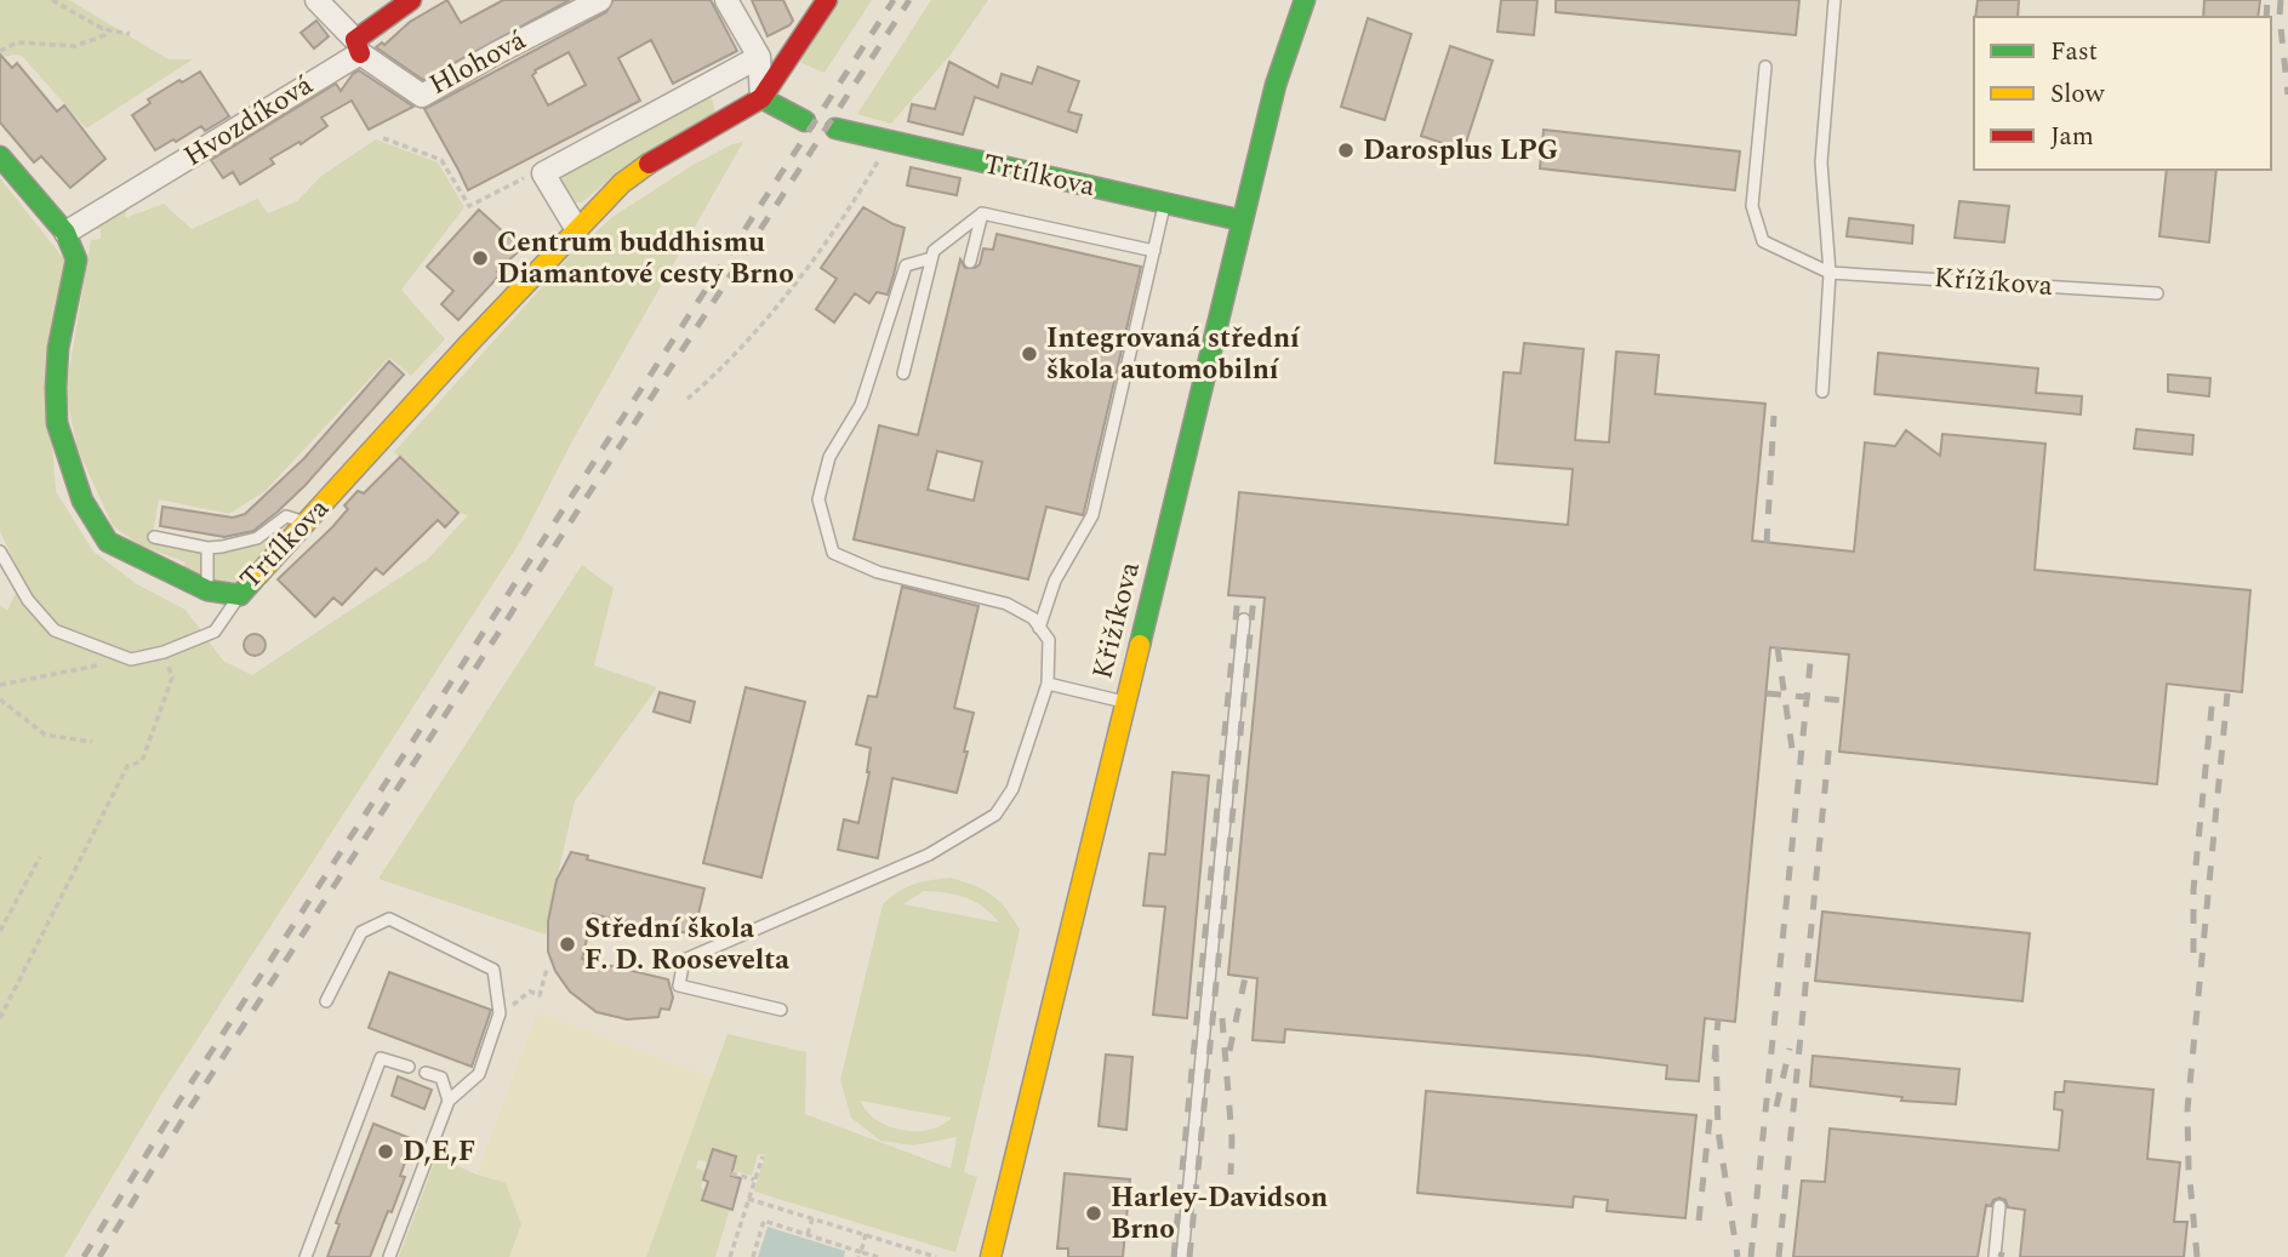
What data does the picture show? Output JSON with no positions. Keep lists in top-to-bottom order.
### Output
{
  "streets": {
    "street": [
      "Hlohová",
      "Hvozdíková",
      "Trtílkova",
      "Křižíkova"
    ],
    "lane": ["Křížíkova"]
  },
  "crossings": [
    ["Hlohová", "Hvozdíková"],
    ["Hvozdíková", "Trtílkova"],
    ["Trtílkova", "Křižíkova"]
  ],
  "places": [
    "Darosplus LPG",
    "Centrum buddhismu Diamantové cesty Brno",
    "Integrovaná střední škola automobilní",
    "Střední škola F. D. Roosevelta",
    "D,E,F",
    "Harley-Davidson Brno"
  ],
  "legend": ["Fast", "Slow", "Jam"]
}
